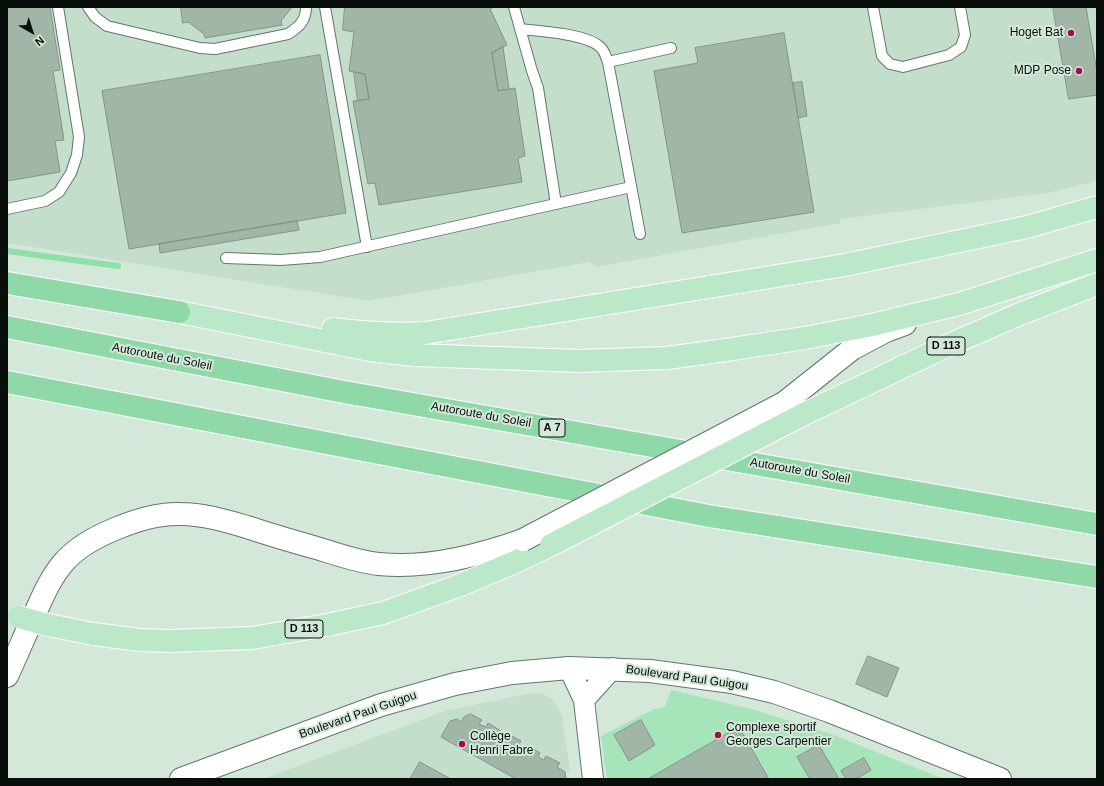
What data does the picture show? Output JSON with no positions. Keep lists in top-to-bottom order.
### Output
{
  "streets": {
    "highway": ["Autoroute du Soleil", "A 7"],
    "main road": ["D 113"],
    "street": ["Boulevard Paul Guigou"]
  },
  "places": [
    "Hoget Bat",
    "MDP Pose",
    "Complexe sportif Georges Carpentier",
    "Collège Henri Fabre"
  ],
  "north": "bottom right"
}
